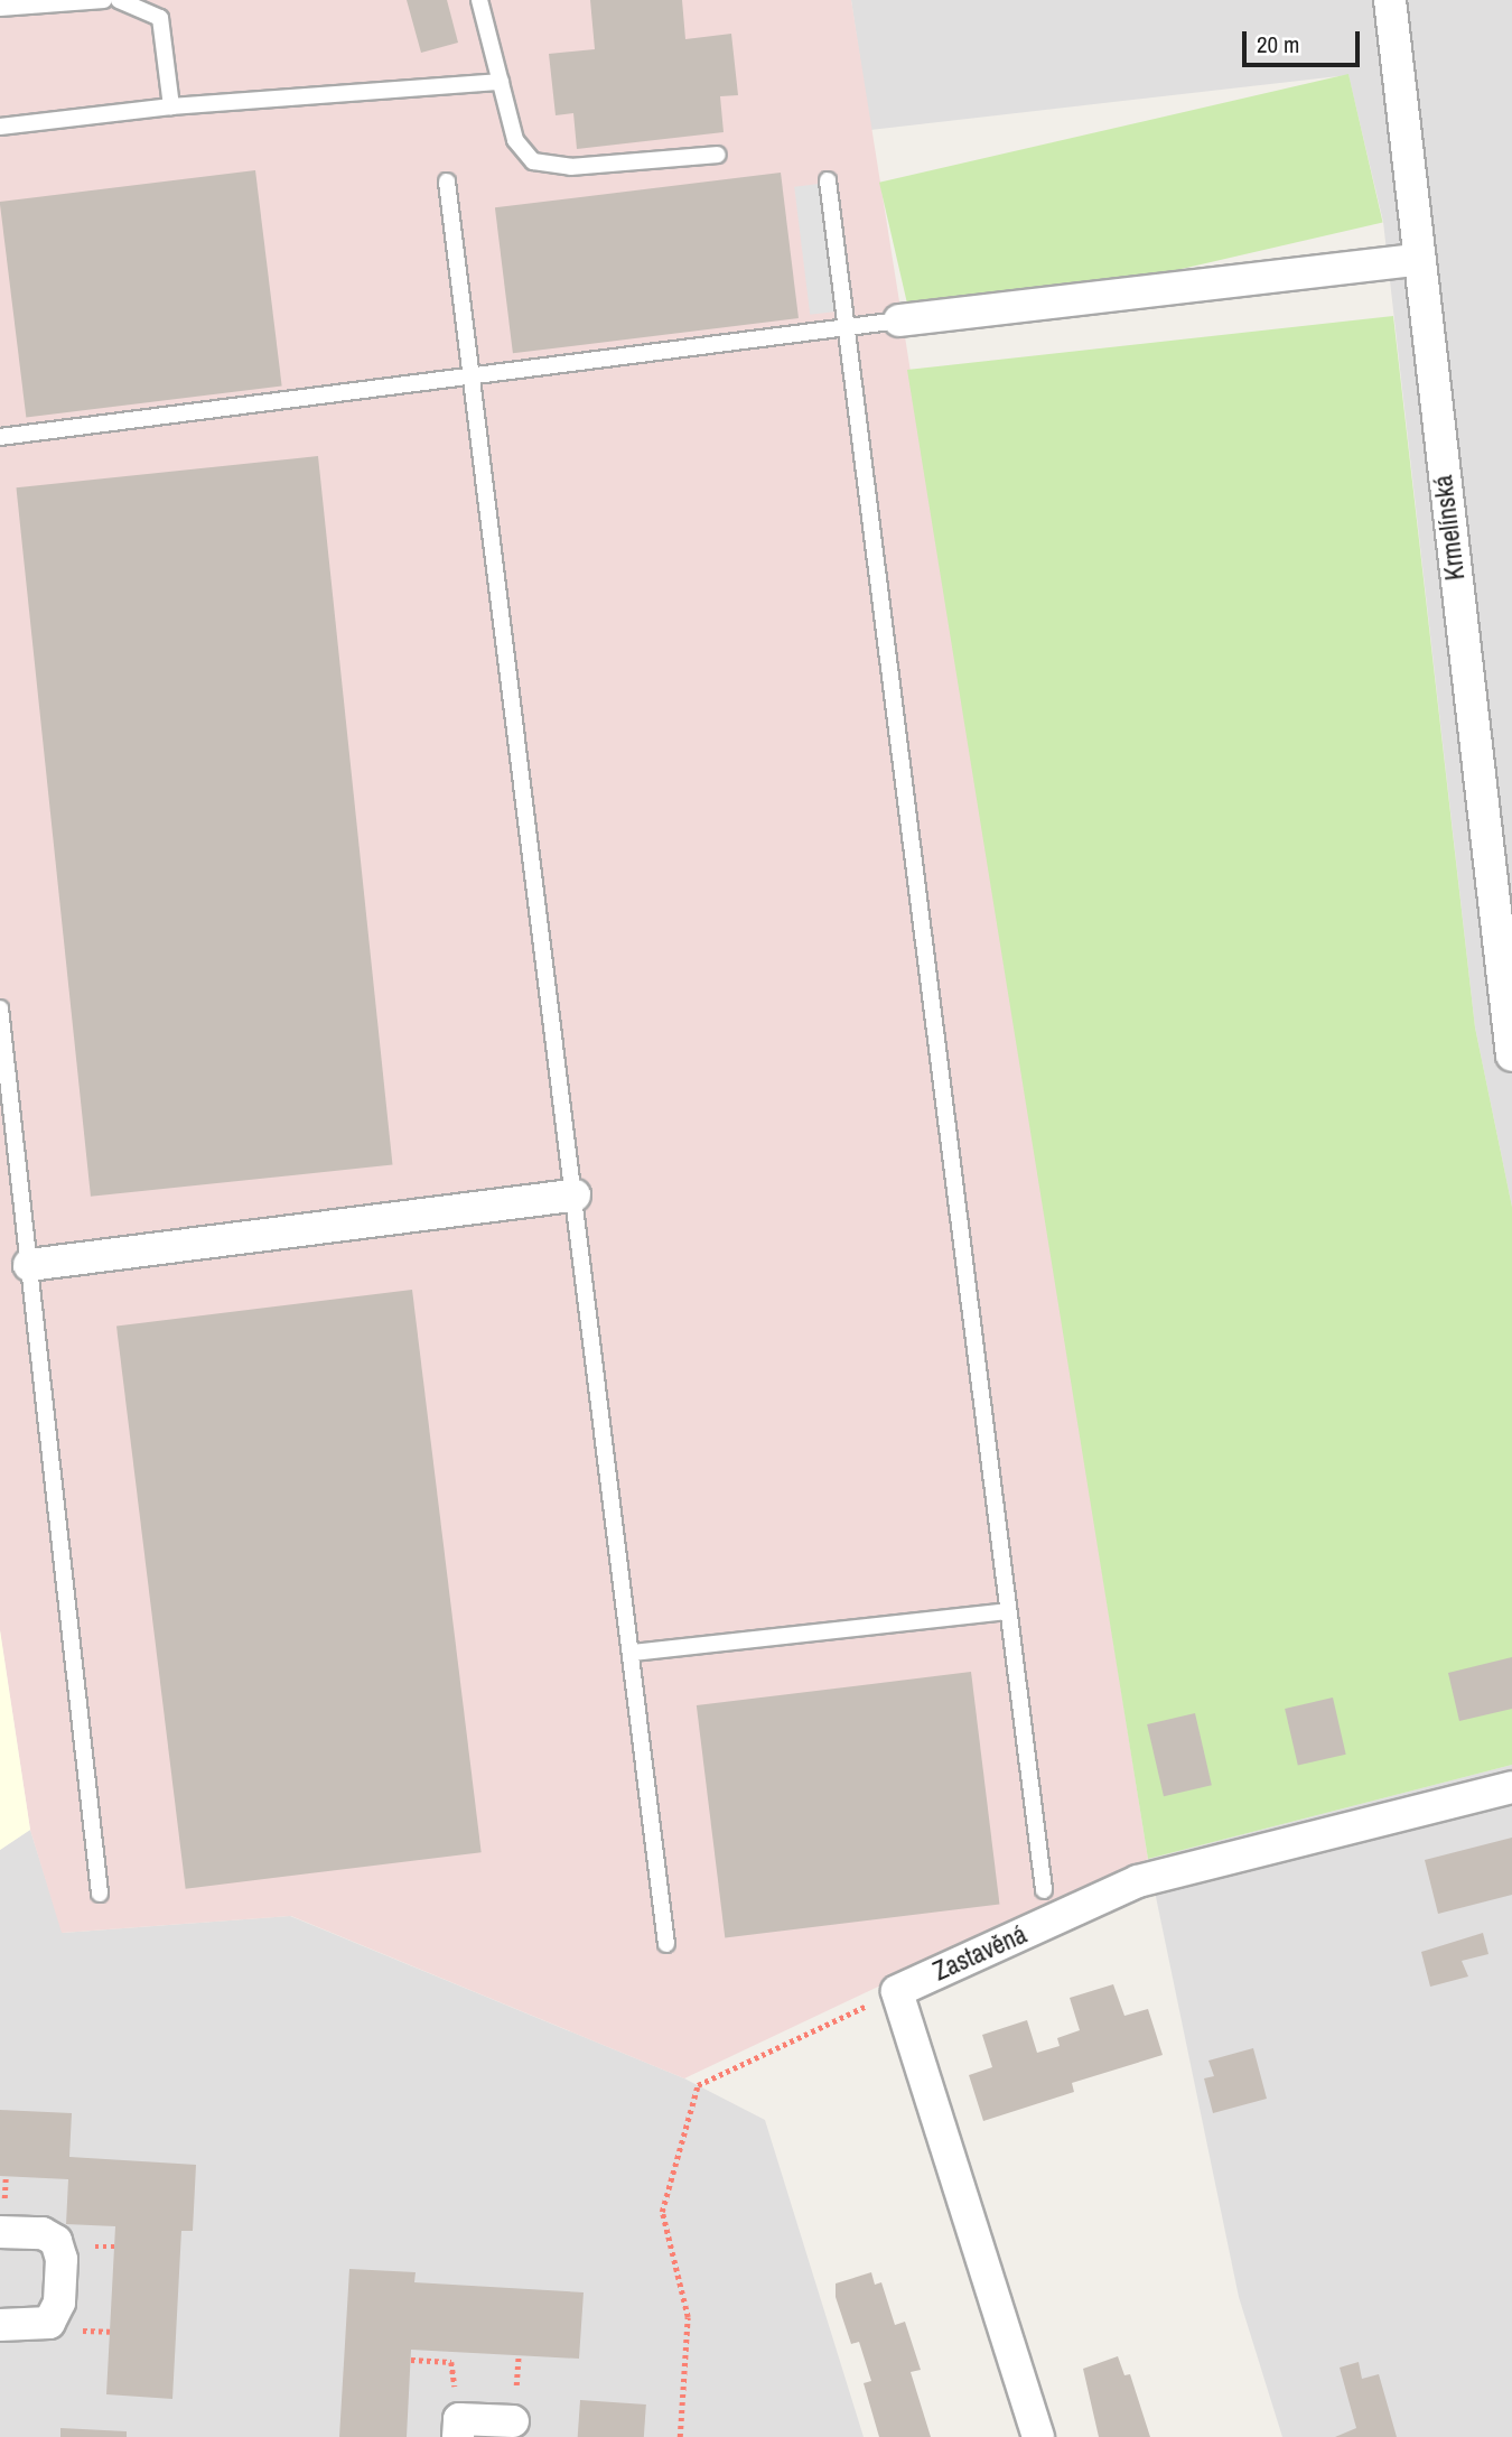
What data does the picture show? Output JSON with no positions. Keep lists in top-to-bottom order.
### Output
{
  "streets": {
    "street": ["Krmelínská", "Zastavěná"]
  },
  "scale_bar": "20 m"
}
